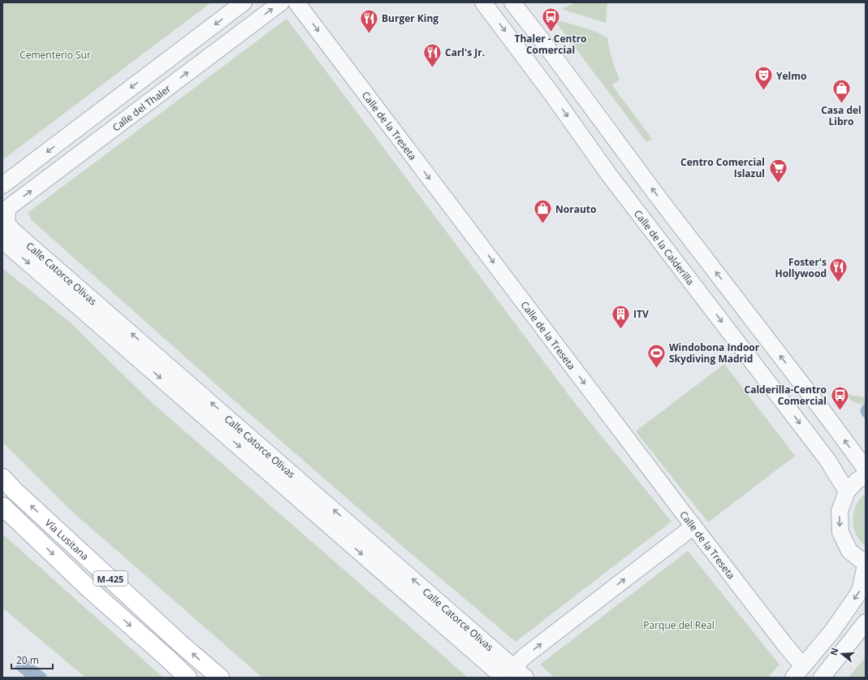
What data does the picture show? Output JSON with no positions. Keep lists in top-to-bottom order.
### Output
{
  "streets": {
    "main road": ["Vía Lusitana", "M-425"],
    "street": [
      "Calle del Thaler",
      "Calle de la Treseta",
      "Calle de la Calderilla",
      "Calle Catorce Olivas"
    ]
  },
  "crossings": [
    ["Calle del Thaler", "Calle Catorce Olivas"]
  ],
  "one_way": ["Calle de la Treseta"],
  "parks": ["Cementerio Sur", "Parque del Real"],
  "places": {
    "bus stop": ["Thaler - Centro Comercial", "Calderilla-Centro Comercial"],
    "restaurant": ["Burger King", "Carl's Jr.", "Foster's Hollywood"],
    "theatre": ["Yelmo"],
    "shop": ["Casa del Libro", "Norauto"],
    "supermarket": ["Centro Comercial Islazul"],
    "building": ["ITV"],
    "sports": ["Windobona Indoor Skydiving Madrid"]
  },
  "scale_bar": "20 m",
  "north": "left"
}
